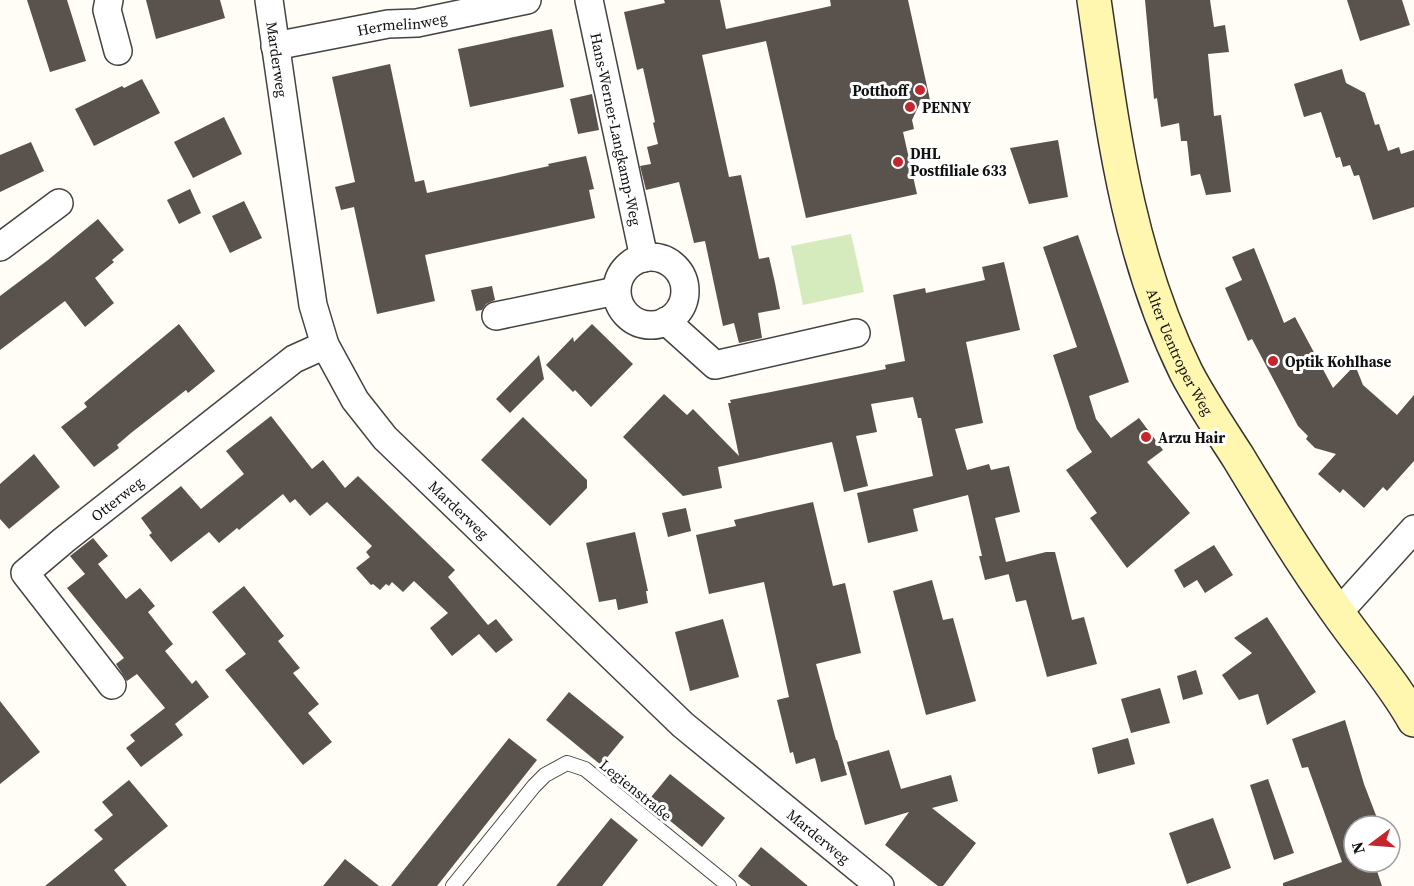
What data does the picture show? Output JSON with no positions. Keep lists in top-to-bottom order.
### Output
{
  "streets": {
    "street": [
      "Hermelinweg",
      "Marderweg",
      "Hans-Werner-Langkamp-Weg",
      "Alter Uentroper Weg",
      "Otterweg"
    ],
    "lane": ["Legienstraße"]
  },
  "crossings": [
    ["Hermelinweg", "Marderweg"],
    ["Marderweg", "Otterweg"]
  ],
  "places": [
    "Potthoff",
    "PENNY",
    "DHL Postfiliale 633",
    "Optik Kohlhase",
    "Arzu Hair"
  ],
  "north": "left"
}
